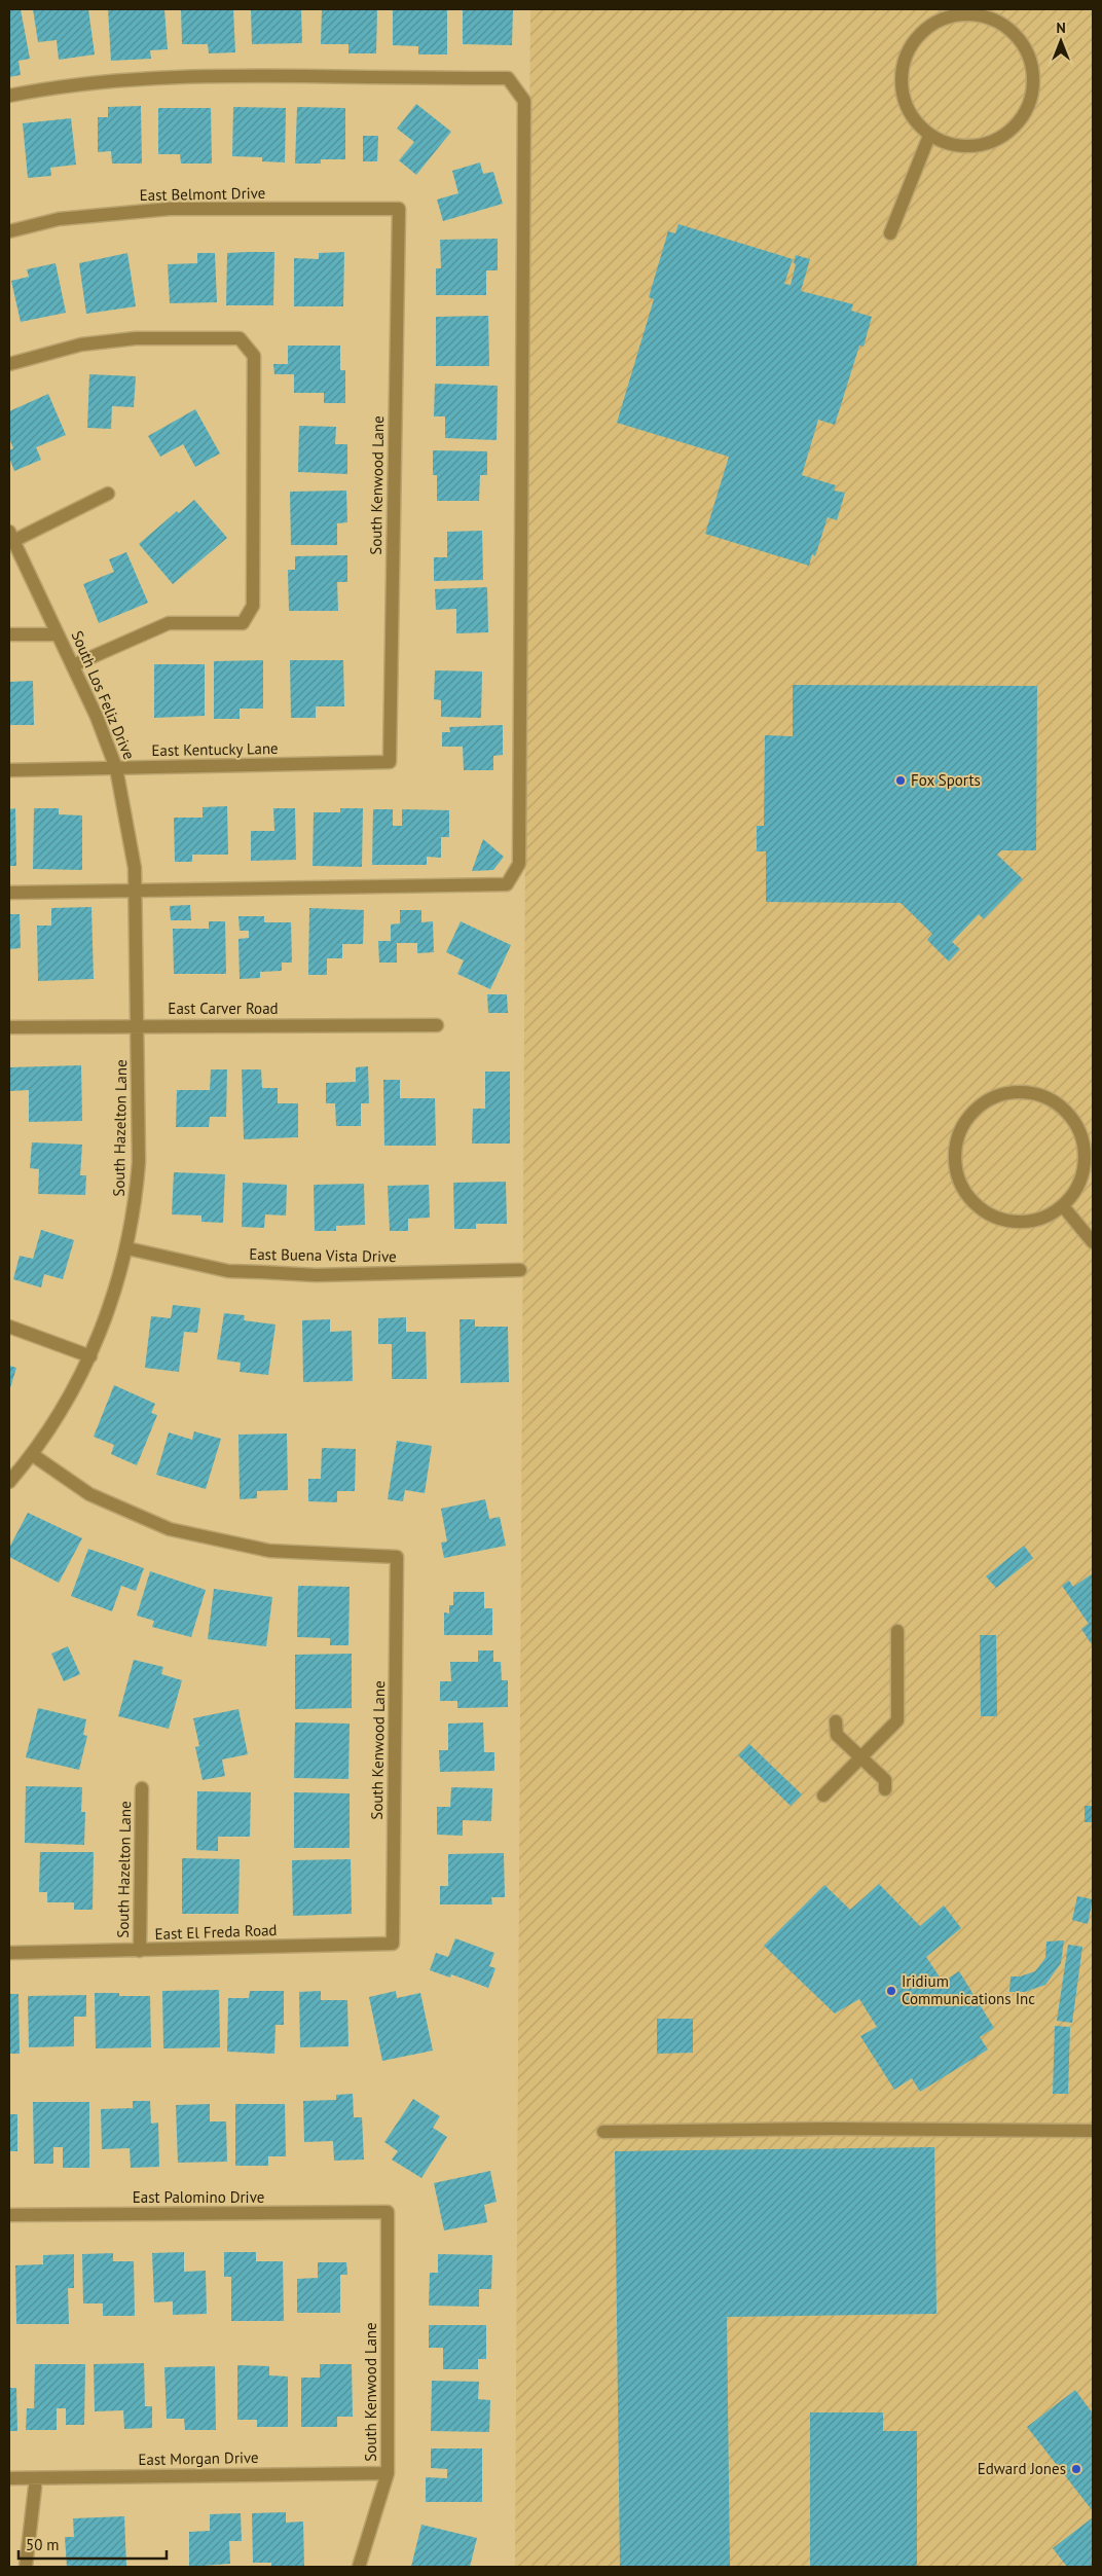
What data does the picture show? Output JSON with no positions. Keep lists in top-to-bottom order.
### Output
{
  "streets": {
    "street": [
      "East Belmont Drive",
      "South Kenwood Lane",
      "South Los Feliz Drive",
      "East Kentucky Lane",
      "East Carver Road",
      "South Hazelton Lane",
      "East Buena Vista Drive",
      "East El Freda Road",
      "East Palomino Drive",
      "East Morgan Drive"
    ]
  },
  "crossings": [
    ["East Belmont Drive", "South Kenwood Lane"],
    ["South Kenwood Lane", "East Kentucky Lane"],
    ["South Kenwood Lane", "South Hazelton Lane"],
    ["South Kenwood Lane", "East El Freda Road"],
    ["South Kenwood Lane", "East Palomino Drive"],
    ["South Kenwood Lane", "East Morgan Drive"],
    ["South Los Feliz Drive", "East Kentucky Lane"],
    ["South Los Feliz Drive", "East Carver Road"],
    ["South Los Feliz Drive", "South Hazelton Lane"],
    ["East Carver Road", "South Hazelton Lane"],
    ["South Hazelton Lane", "East Buena Vista Drive"],
    ["South Hazelton Lane", "East El Freda Road"]
  ],
  "places": ["Fox Sports", "Iridium Communications Inc", "Edward Jones"],
  "scale_bar": "50 m",
  "north": "top"
}
